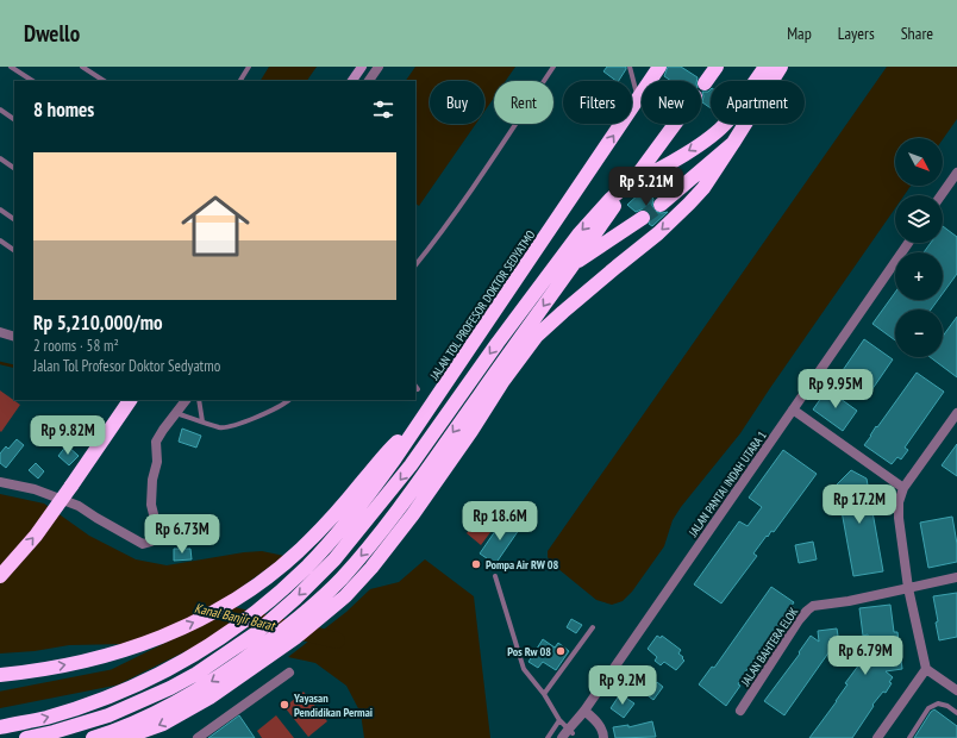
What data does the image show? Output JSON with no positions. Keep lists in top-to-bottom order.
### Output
{
  "streets": {
    "highway": ["JALAN TOL PROFESOR DOKTOR SEDYATMO"],
    "street": ["JALAN PANTAI INDAH UTARA 1", "JALAN BAHTERA ELOK"]
  },
  "water": ["Kanal Banjir Barat"],
  "places": ["Pompa Air RW 08", "Pos Rw 08", "Yayasan Pendidikan Permai"],
  "north": "bottom right",
  "page": {
    "header": "Dwello",
    "nav": ["Map", "Layers", "Share"],
    "chip": [
      "Buy",
      "Rent",
      "Filters",
      "New",
      "Apartment"
    ],
    "heading": "8 homes",
    "map_buttons": ["+", "−"],
    "list": [
      {
        "name": "Rp 5,210,000/mo",
        "note": "2 rooms · 58 m² · Jalan Tol Profesor Doktor Sedyatmo"
      }
    ],
    "price": [
      "Rp 5.21M",
      "Rp 9.95M",
      "Rp 9.82M",
      "Rp 17.2M",
      "Rp 18.6M",
      "Rp 6.73M",
      "Rp 6.79M",
      "Rp 9.2M"
    ]
  }
}
